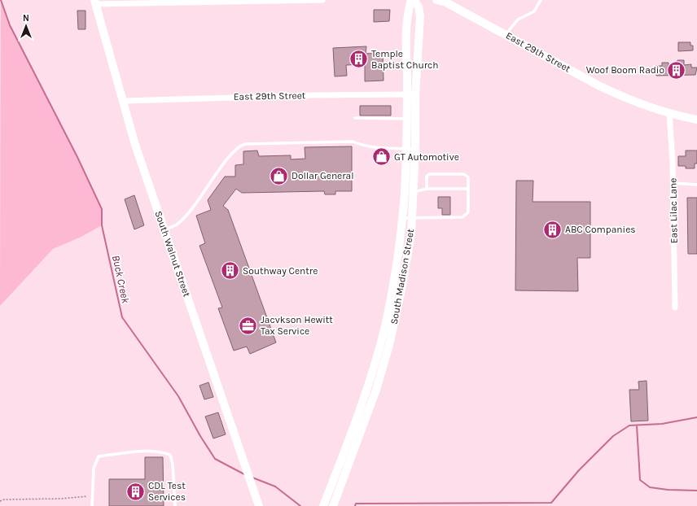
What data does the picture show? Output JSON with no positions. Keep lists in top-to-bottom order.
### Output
{
  "streets": {
    "main road": ["East 29th Street", "South Walnut Street", "South Madison Street"],
    "street": ["East Lilac Lane"]
  },
  "crossings": [
    ["East 29th Street", "East Lilac Lane"],
    ["East 29th Street", "South Walnut Street"],
    ["East 29th Street", "South Madison Street"]
  ],
  "water": ["Buck Creek"],
  "places": {
    "building": [
      "Temple Baptist Church",
      "Woof Boom Radio",
      "ABC Companies",
      "Southway Centre",
      "CDL Test Services"
    ],
    "shop": ["GT Automotive", "Dollar General"],
    "office": ["Jacvkson Hewitt Tax Service"]
  },
  "north": "top"
}
